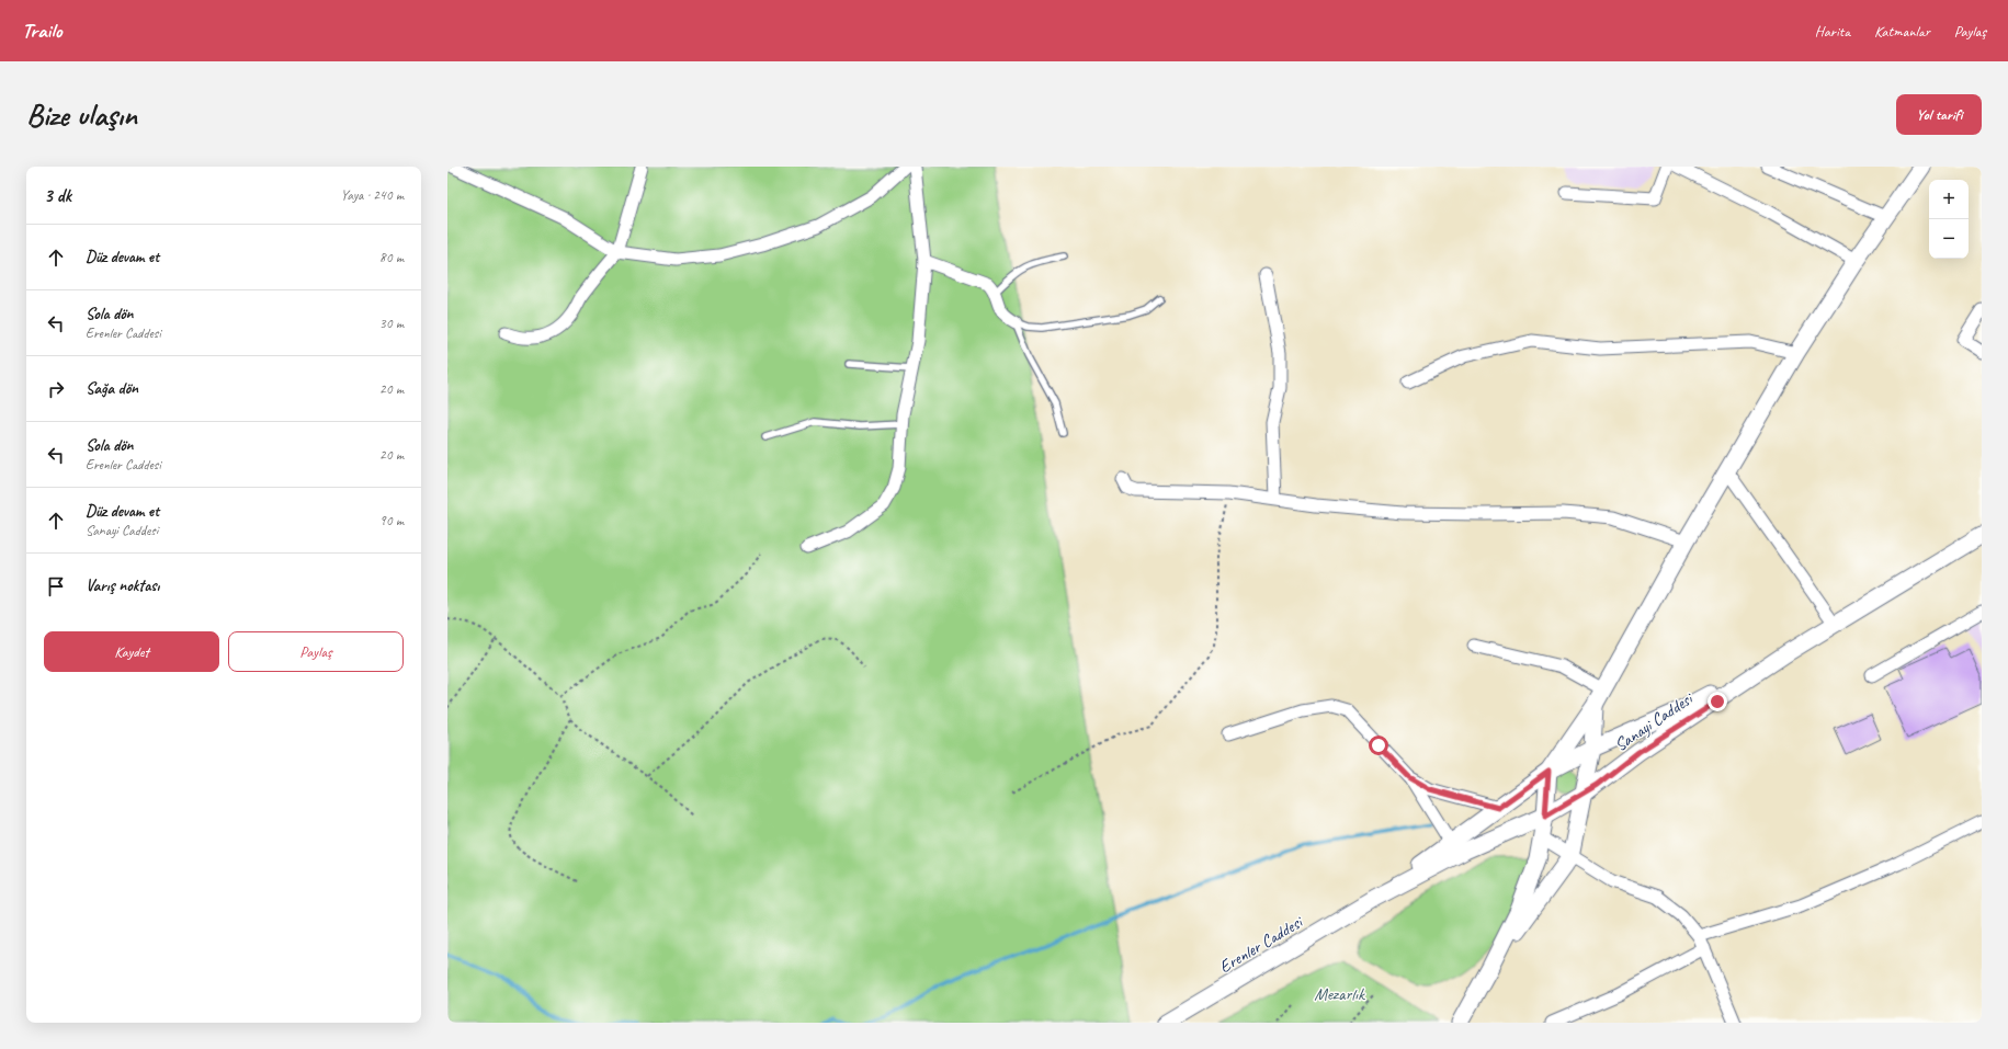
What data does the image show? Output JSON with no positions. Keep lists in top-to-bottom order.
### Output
{
  "streets": {
    "main road": ["Sanayi Caddesi", "Erenler Caddesi"]
  },
  "crossings": [
    ["Sanayi Caddesi", "Erenler Caddesi"]
  ],
  "parks": ["Mezarlık"],
  "page": {
    "header": "Trailo",
    "nav": ["Harita", "Katmanlar", "Paylaş"],
    "buttons": [
      "Yol tarifi",
      ["Kaydet", "Paylaş"]
    ],
    "title": "Bize ulaşın",
    "heading": ["3 dk", "Yaya · 240 m"],
    "map_buttons": ["+", "−"],
    "list": [
      ["Düz devam et", "80 m"],
      ["Sola dön", "Erenler Caddesi", "30 m"],
      ["Sağa dön", "20 m"],
      ["Sola dön", "Erenler Caddesi", "20 m"],
      ["Düz devam et", "Sanayi Caddesi", "90 m"],
      "Varış noktası"
    ]
  }
}
